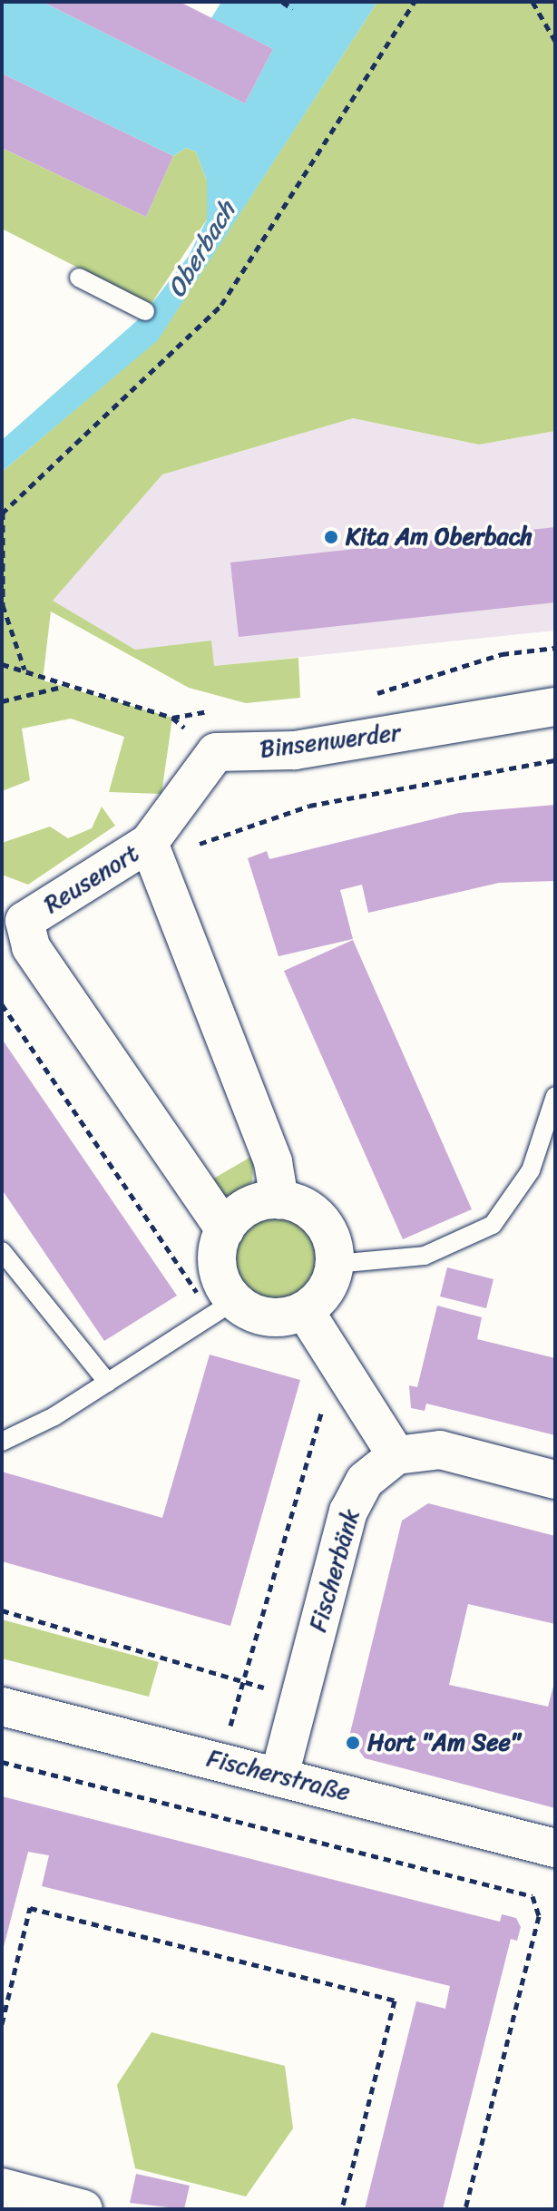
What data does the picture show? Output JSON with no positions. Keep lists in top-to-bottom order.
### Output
{
  "streets": {
    "street": [
      "Binsenwerder",
      "Reusenort",
      "Fischerbänk",
      "Fischerstraße"
    ]
  },
  "crossings": [
    ["Fischerbänk", "Fischerstraße"]
  ],
  "water": ["Oberbach"],
  "places": ["Kita Am Oberbach", "Hort \"Am See\""]
}
